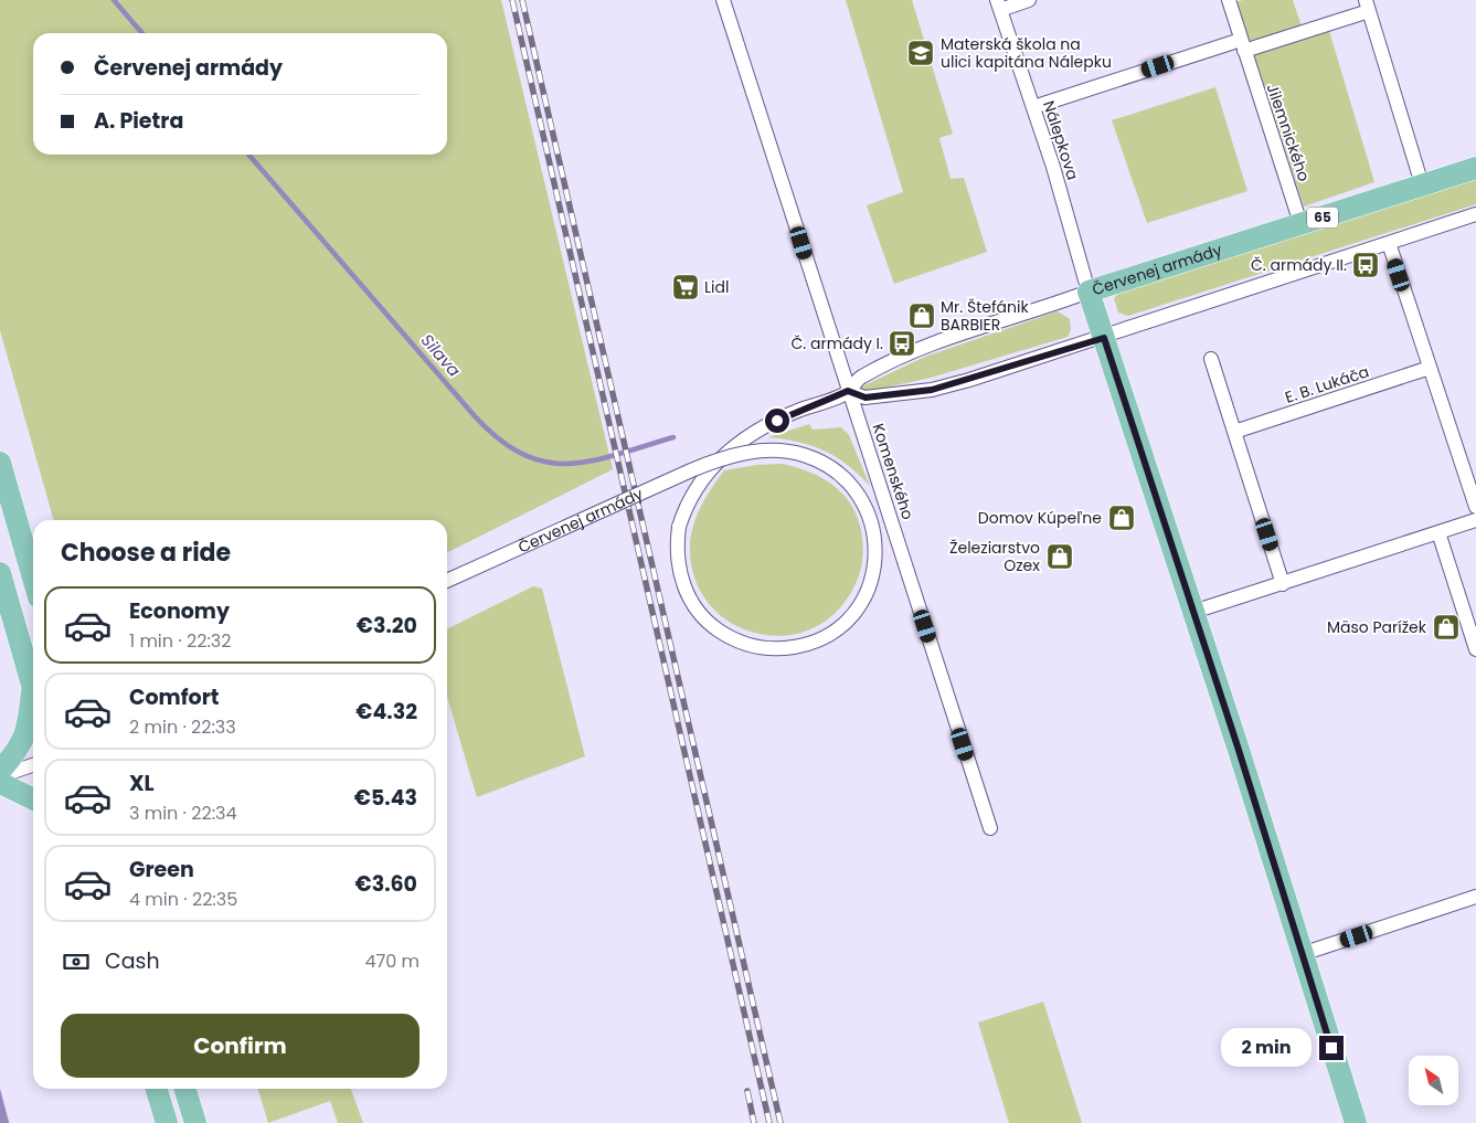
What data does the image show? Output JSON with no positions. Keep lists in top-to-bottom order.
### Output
{
  "streets": {
    "main road": ["65", "Červenej armády"],
    "street": [
      "Jilemnického",
      "Nálepkova",
      "E. B. Lukáča",
      "Komenského"
    ]
  },
  "crossings": [
    ["Jilemnického", "Červenej armády"],
    ["Nálepkova", "Červenej armády"],
    ["Červenej armády", "Komenského"]
  ],
  "water": ["Silava"],
  "places": {
    "school or university": ["Materská škola na ulici kapitána Nálepku"],
    "bus stop": ["Č. armády II.", "Č. armády I."],
    "supermarket": ["Lidl"],
    "shop": [
      "Mr. Štefánik BARBIER",
      "Domov Kúpeľne",
      "Železiarstvo Ozex",
      "Mäso Parížek"
    ]
  },
  "north": "top left",
  "page": {
    "banner": ["Červenej armády", "A. Pietra"],
    "heading": "Choose a ride",
    "list": [
      {
        "name": "Economy",
        "note": "1 min · 22:32",
        "value": "€3.20"
      },
      {
        "name": "Comfort",
        "note": "2 min · 22:33",
        "value": "€4.32"
      },
      {
        "name": "XL",
        "note": "3 min · 22:34",
        "value": "€5.43"
      },
      {
        "name": "Green",
        "note": "4 min · 22:35",
        "value": "€3.60"
      }
    ],
    "pay": ["Cash", "470 m"],
    "buttons": "Confirm",
    "bubble": "2 min"
  }
}
